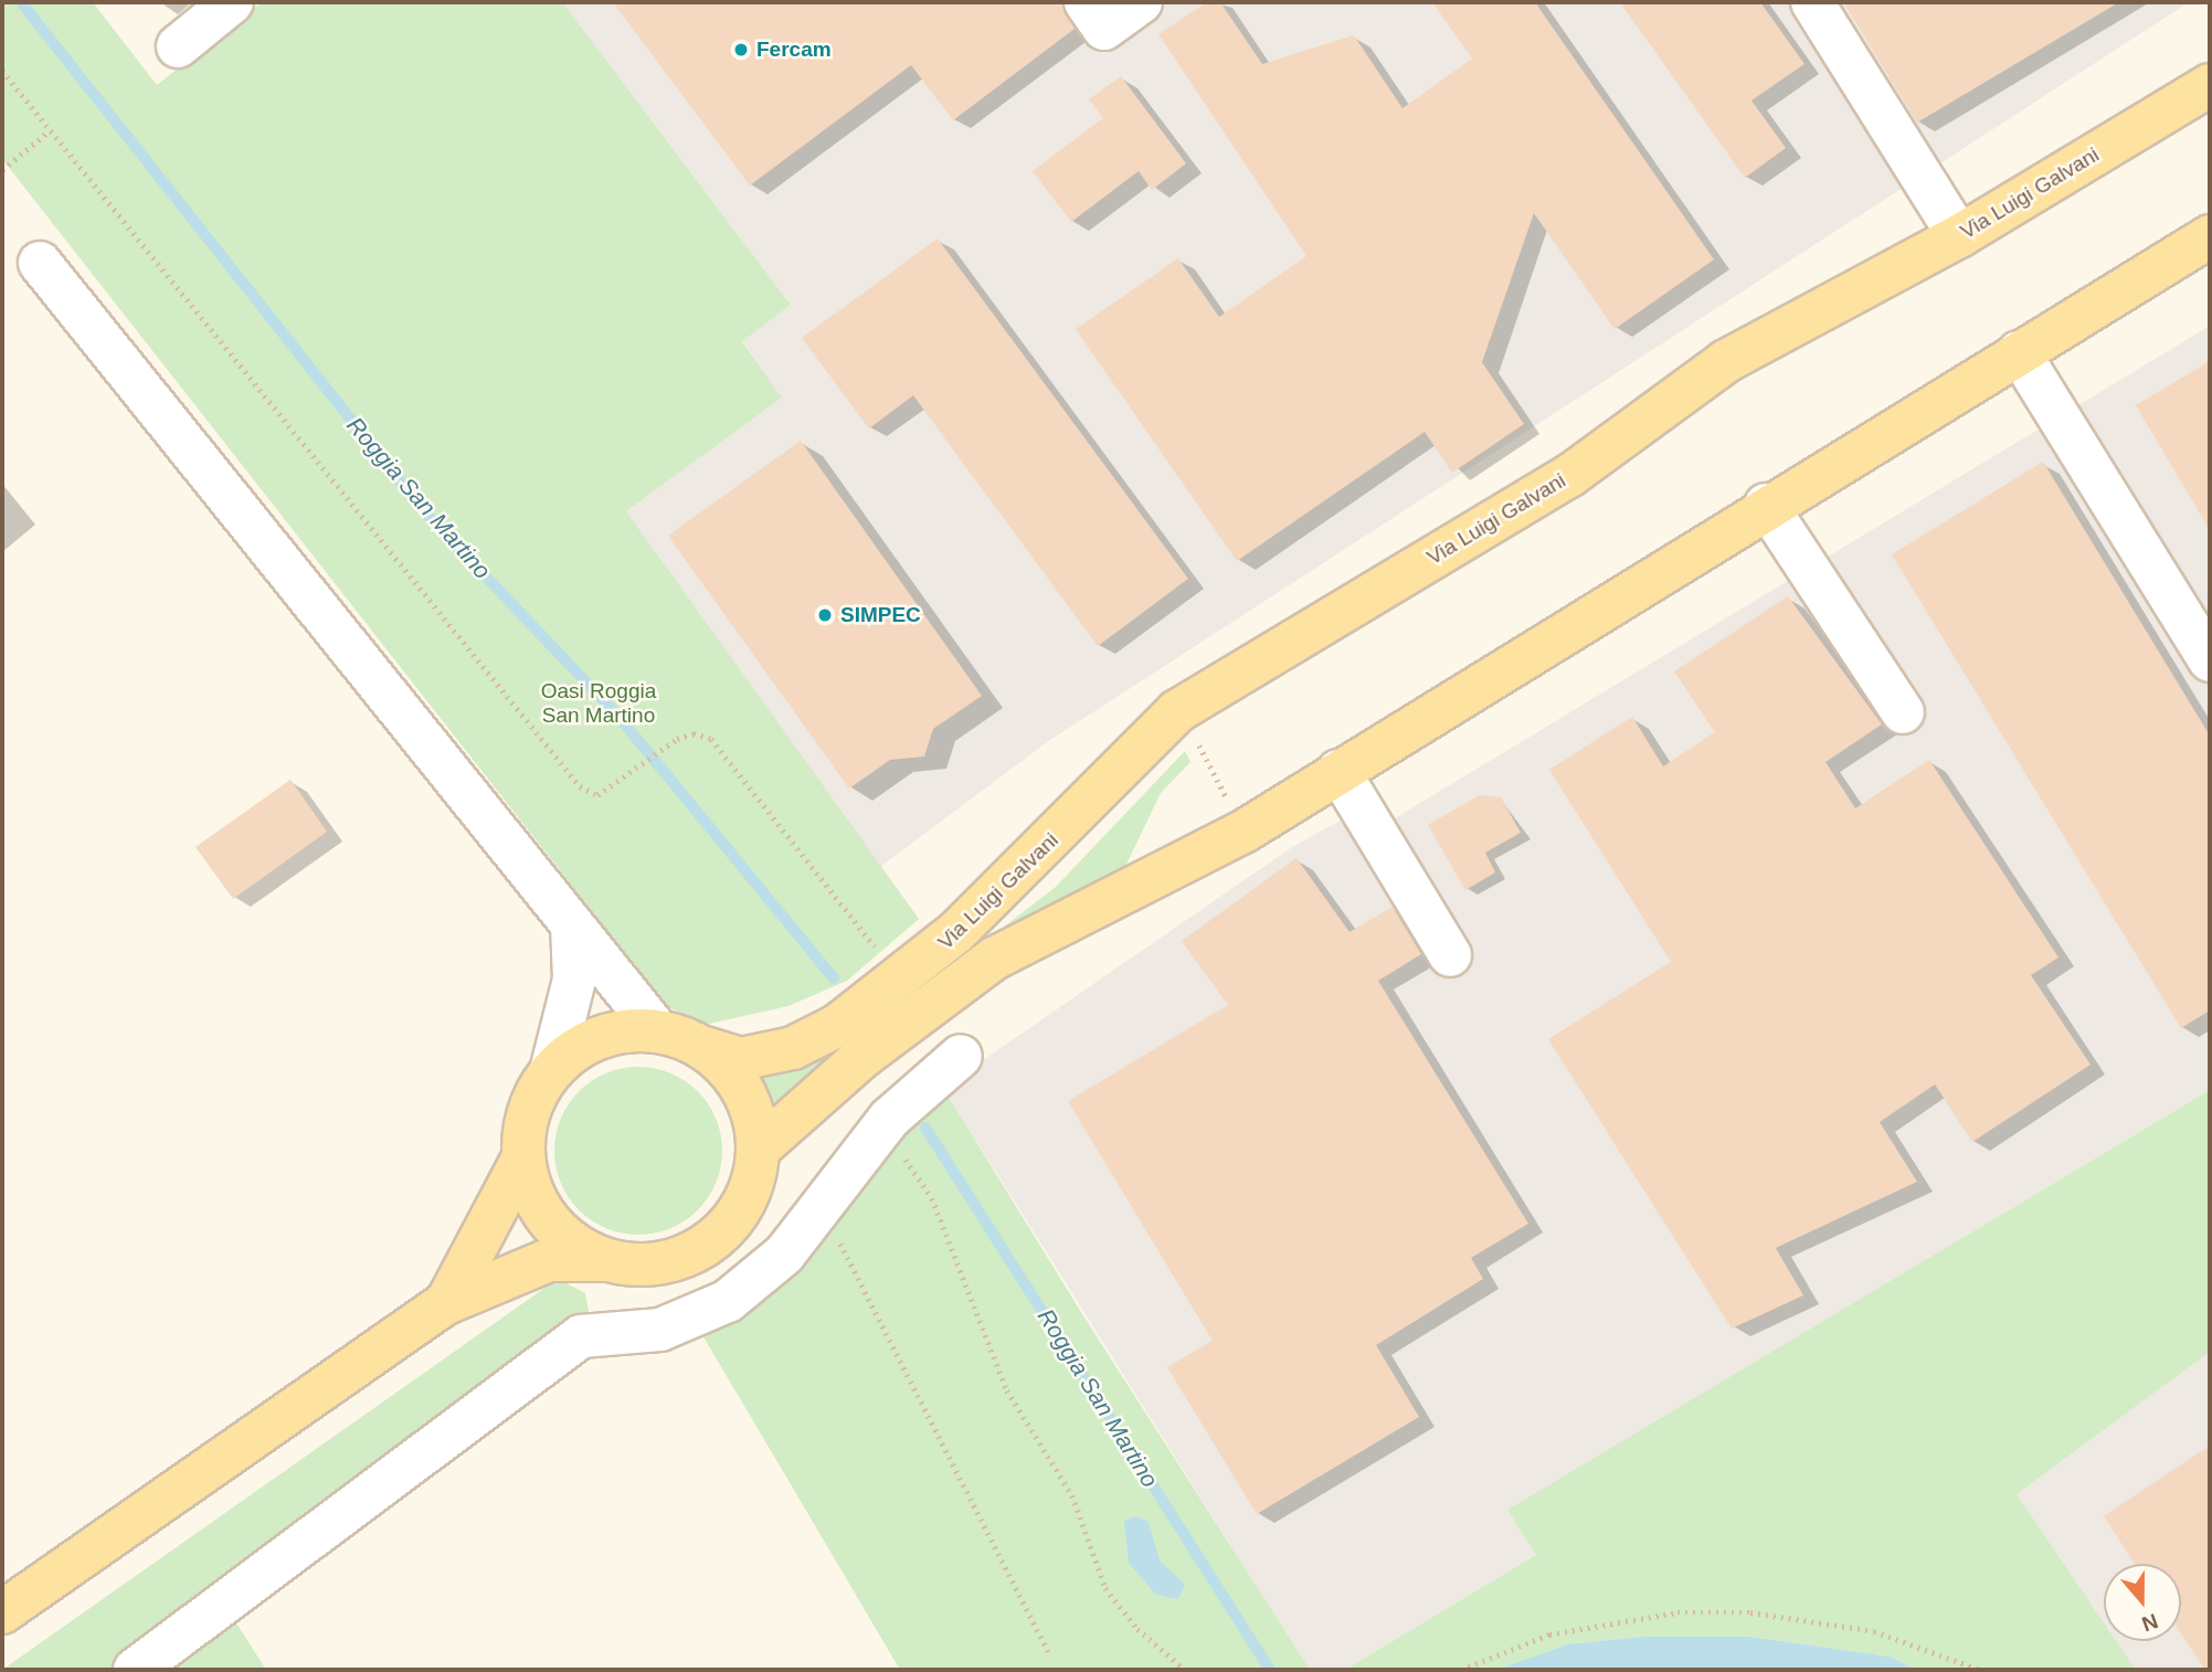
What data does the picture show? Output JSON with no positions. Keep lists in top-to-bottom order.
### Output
{
  "streets": {
    "main road": ["Via Luigi Galvani"]
  },
  "water": ["Roggia San Martino"],
  "parks": ["Oasi Roggia San Martino"],
  "places": ["Fercam", "SIMPEC"],
  "north": "bottom"
}
